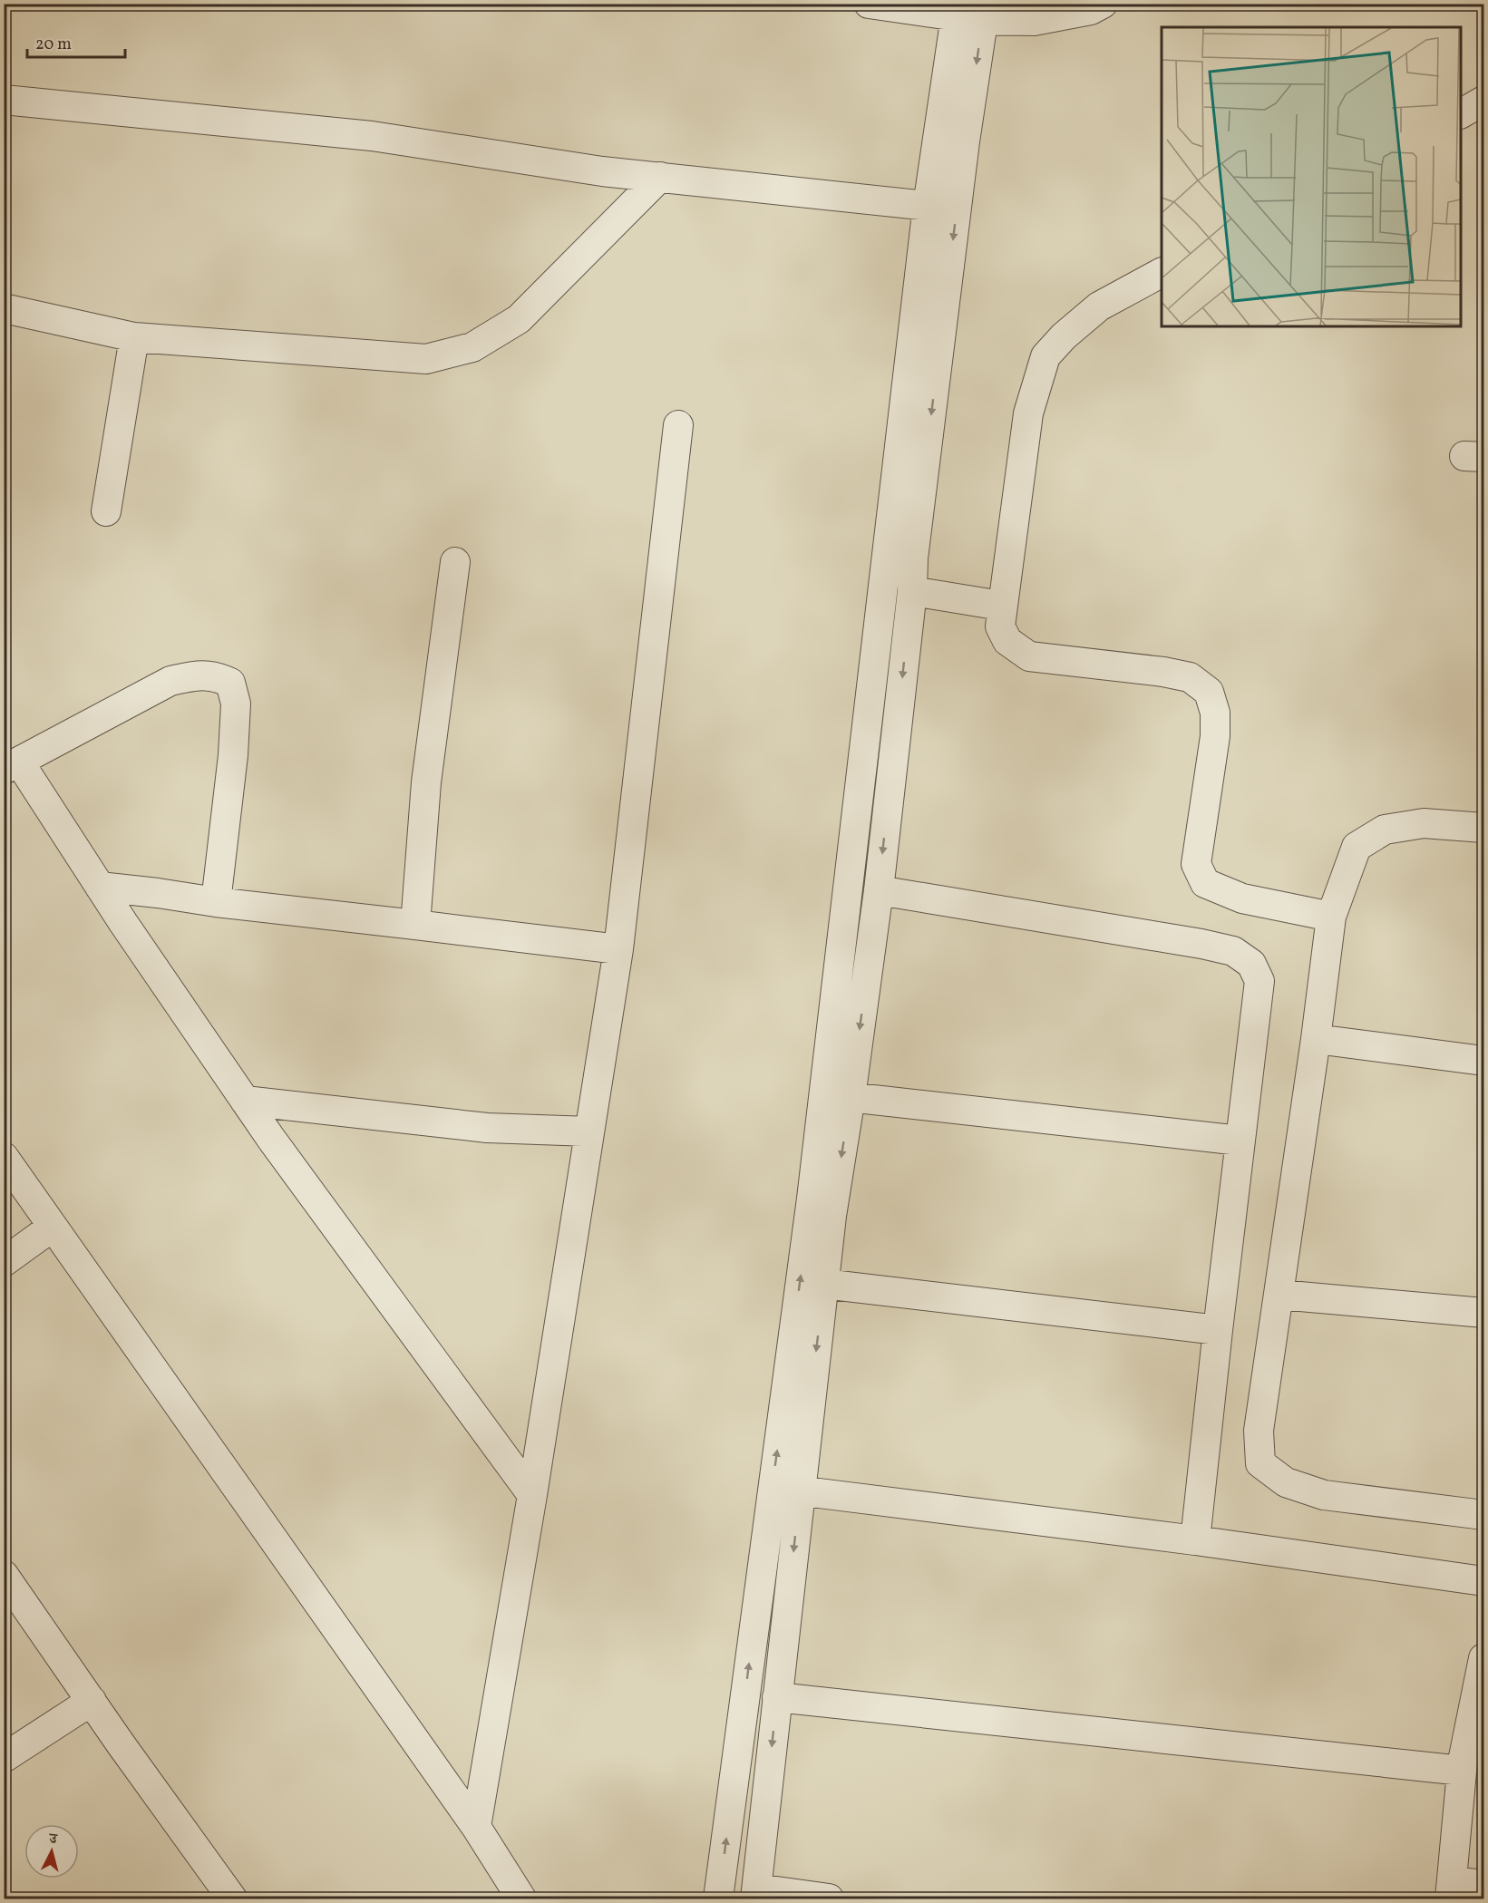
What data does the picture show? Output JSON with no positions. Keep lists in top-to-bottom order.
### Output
{
  "scale_bar": "20 m",
  "north": "top"
}
